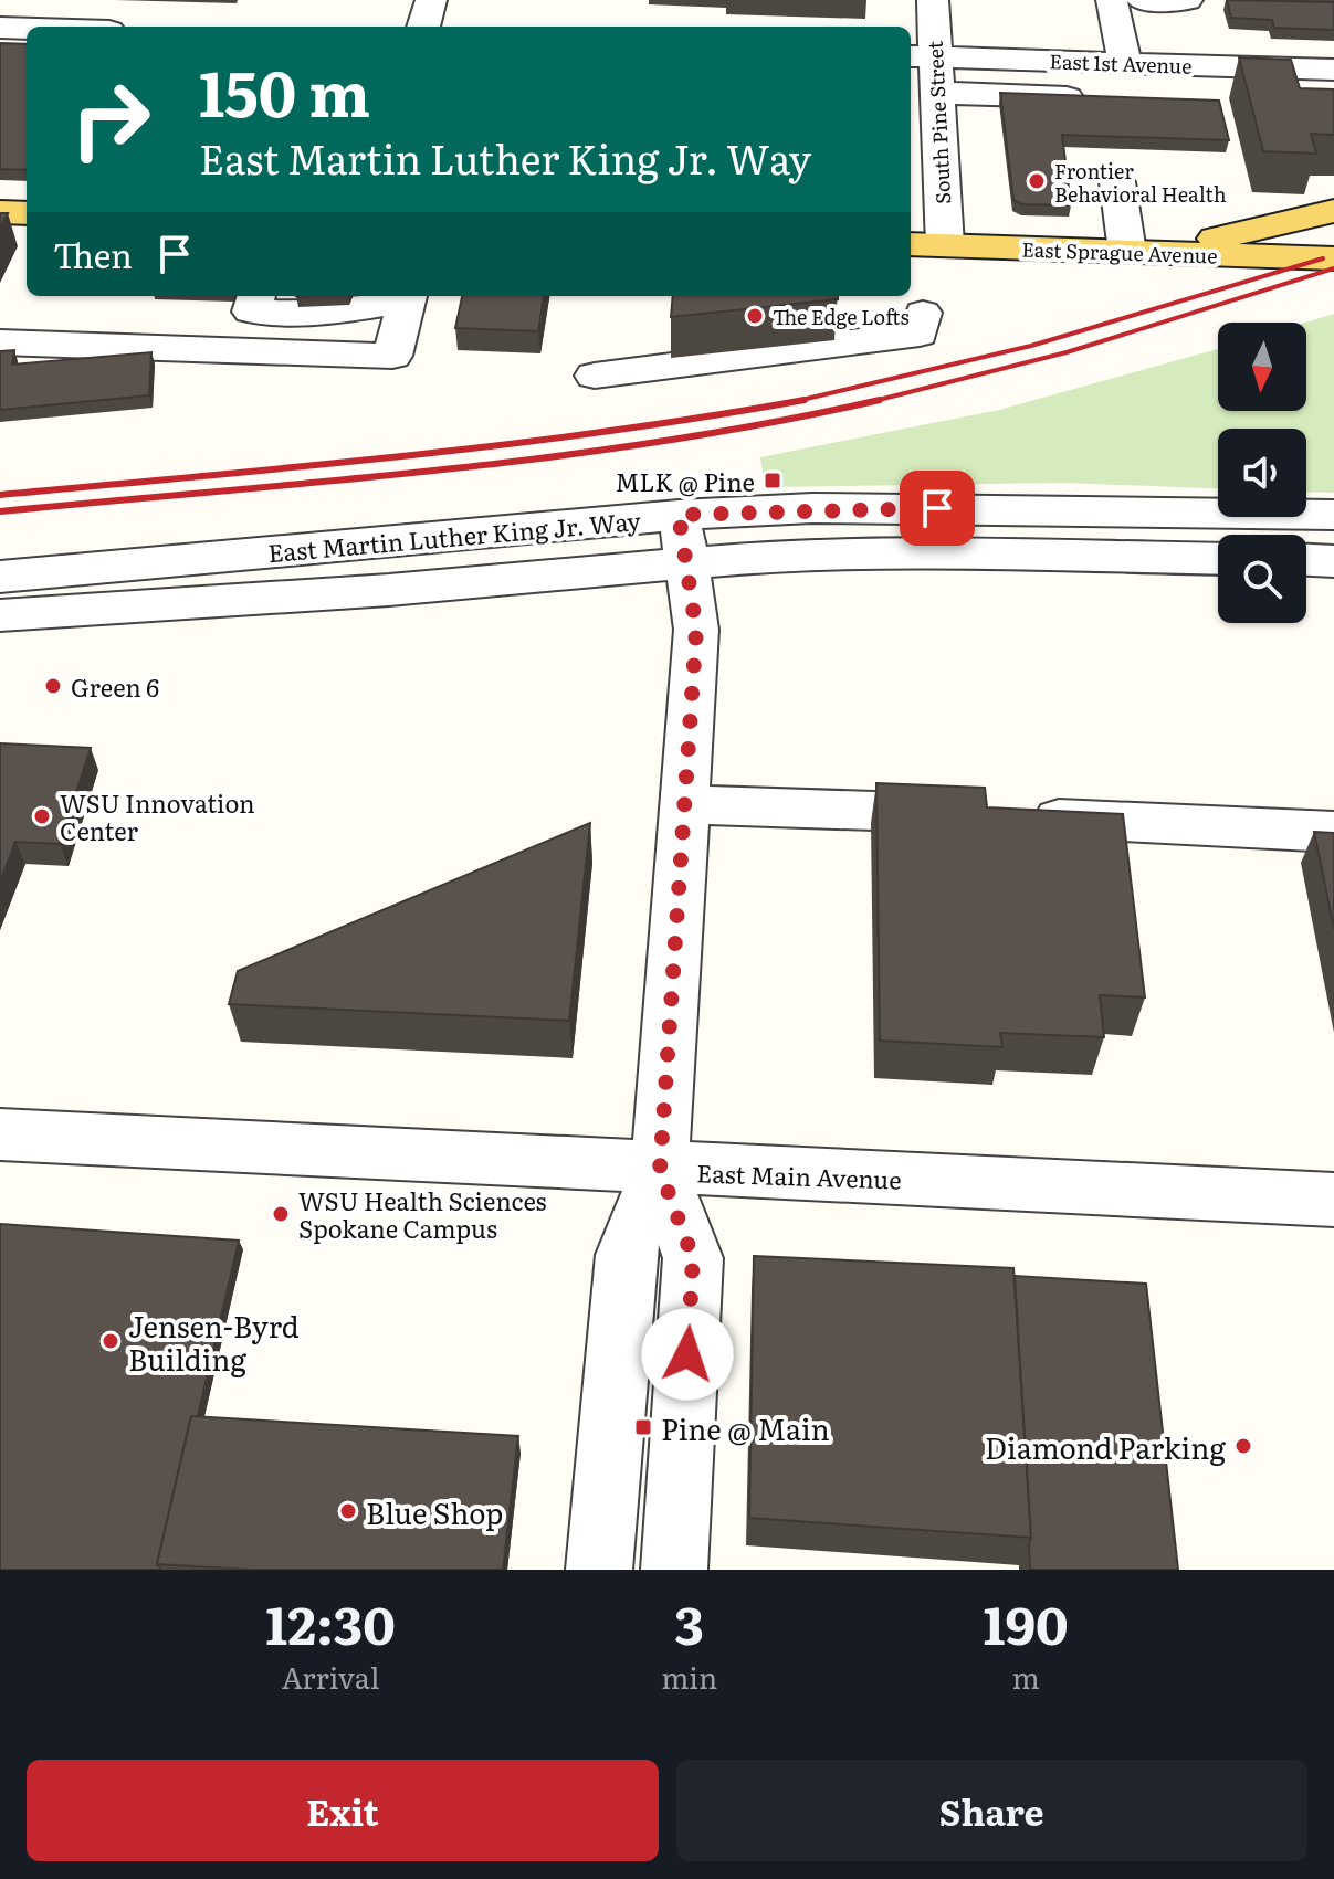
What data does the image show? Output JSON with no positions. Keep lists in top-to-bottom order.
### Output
{
  "streets": {
    "main road": ["East Sprague Avenue"],
    "street": [
      "East 1st Avenue",
      "South Pine Street",
      "East Martin Luther King Jr. Way",
      "East Main Avenue"
    ]
  },
  "crossings": [
    ["East 1st Avenue", "South Pine Street"],
    ["South Pine Street", "East Sprague Avenue"]
  ],
  "places": {
    "other": [
      "Frontier Behavioral Health",
      "The Edge Lofts",
      "Green 6",
      "WSU Innovation Center",
      "WSU Health Sciences Spokane Campus",
      "Jensen-Byrd Building",
      "Diamond Parking",
      "Blue Shop"
    ],
    "transit": ["MLK @ Pine", "Pine @ Main"]
  },
  "north": "bottom",
  "page": {
    "turn": ["150 m", "East Martin Luther King Jr. Way"],
    "then": "Then",
    "eta": [
      "12:30",
      "Arrival",
      "3",
      "min",
      "190",
      "m"
    ],
    "buttons": ["Exit", "Share"]
  }
}
